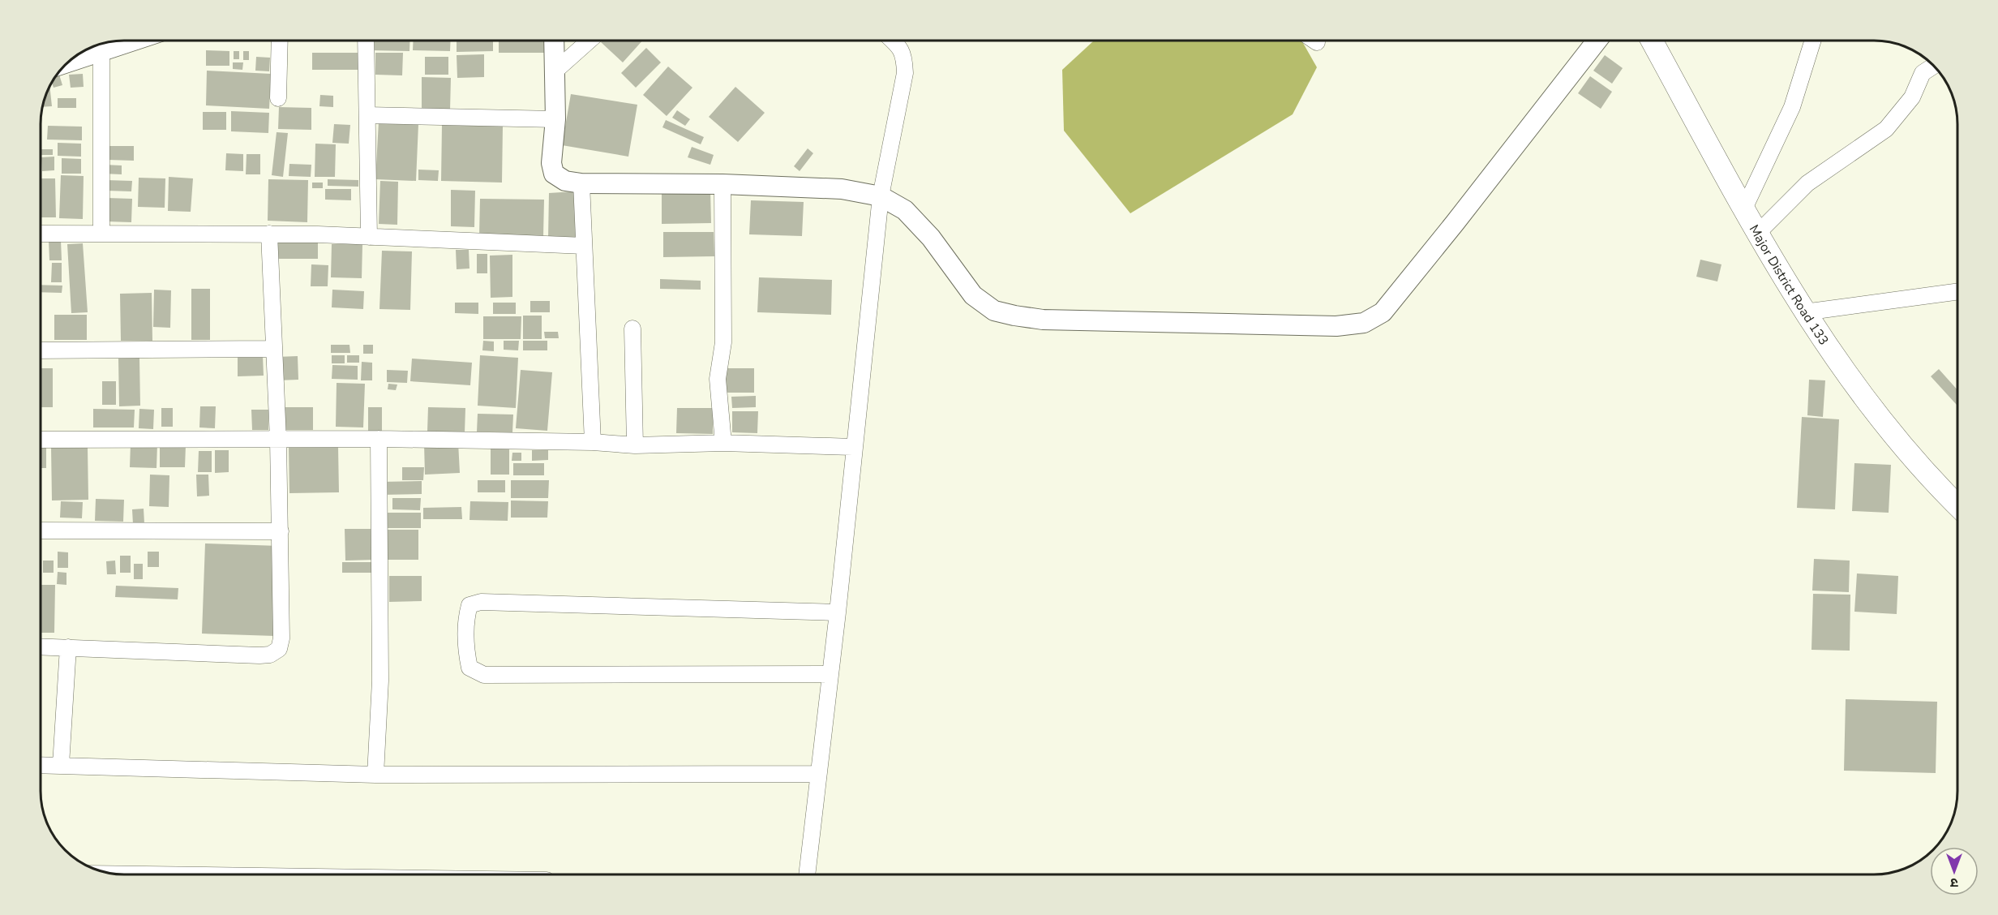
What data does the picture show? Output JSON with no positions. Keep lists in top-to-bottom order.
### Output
{
  "streets": {
    "main road": ["Major District Road 133"]
  },
  "north": "bottom"
}
